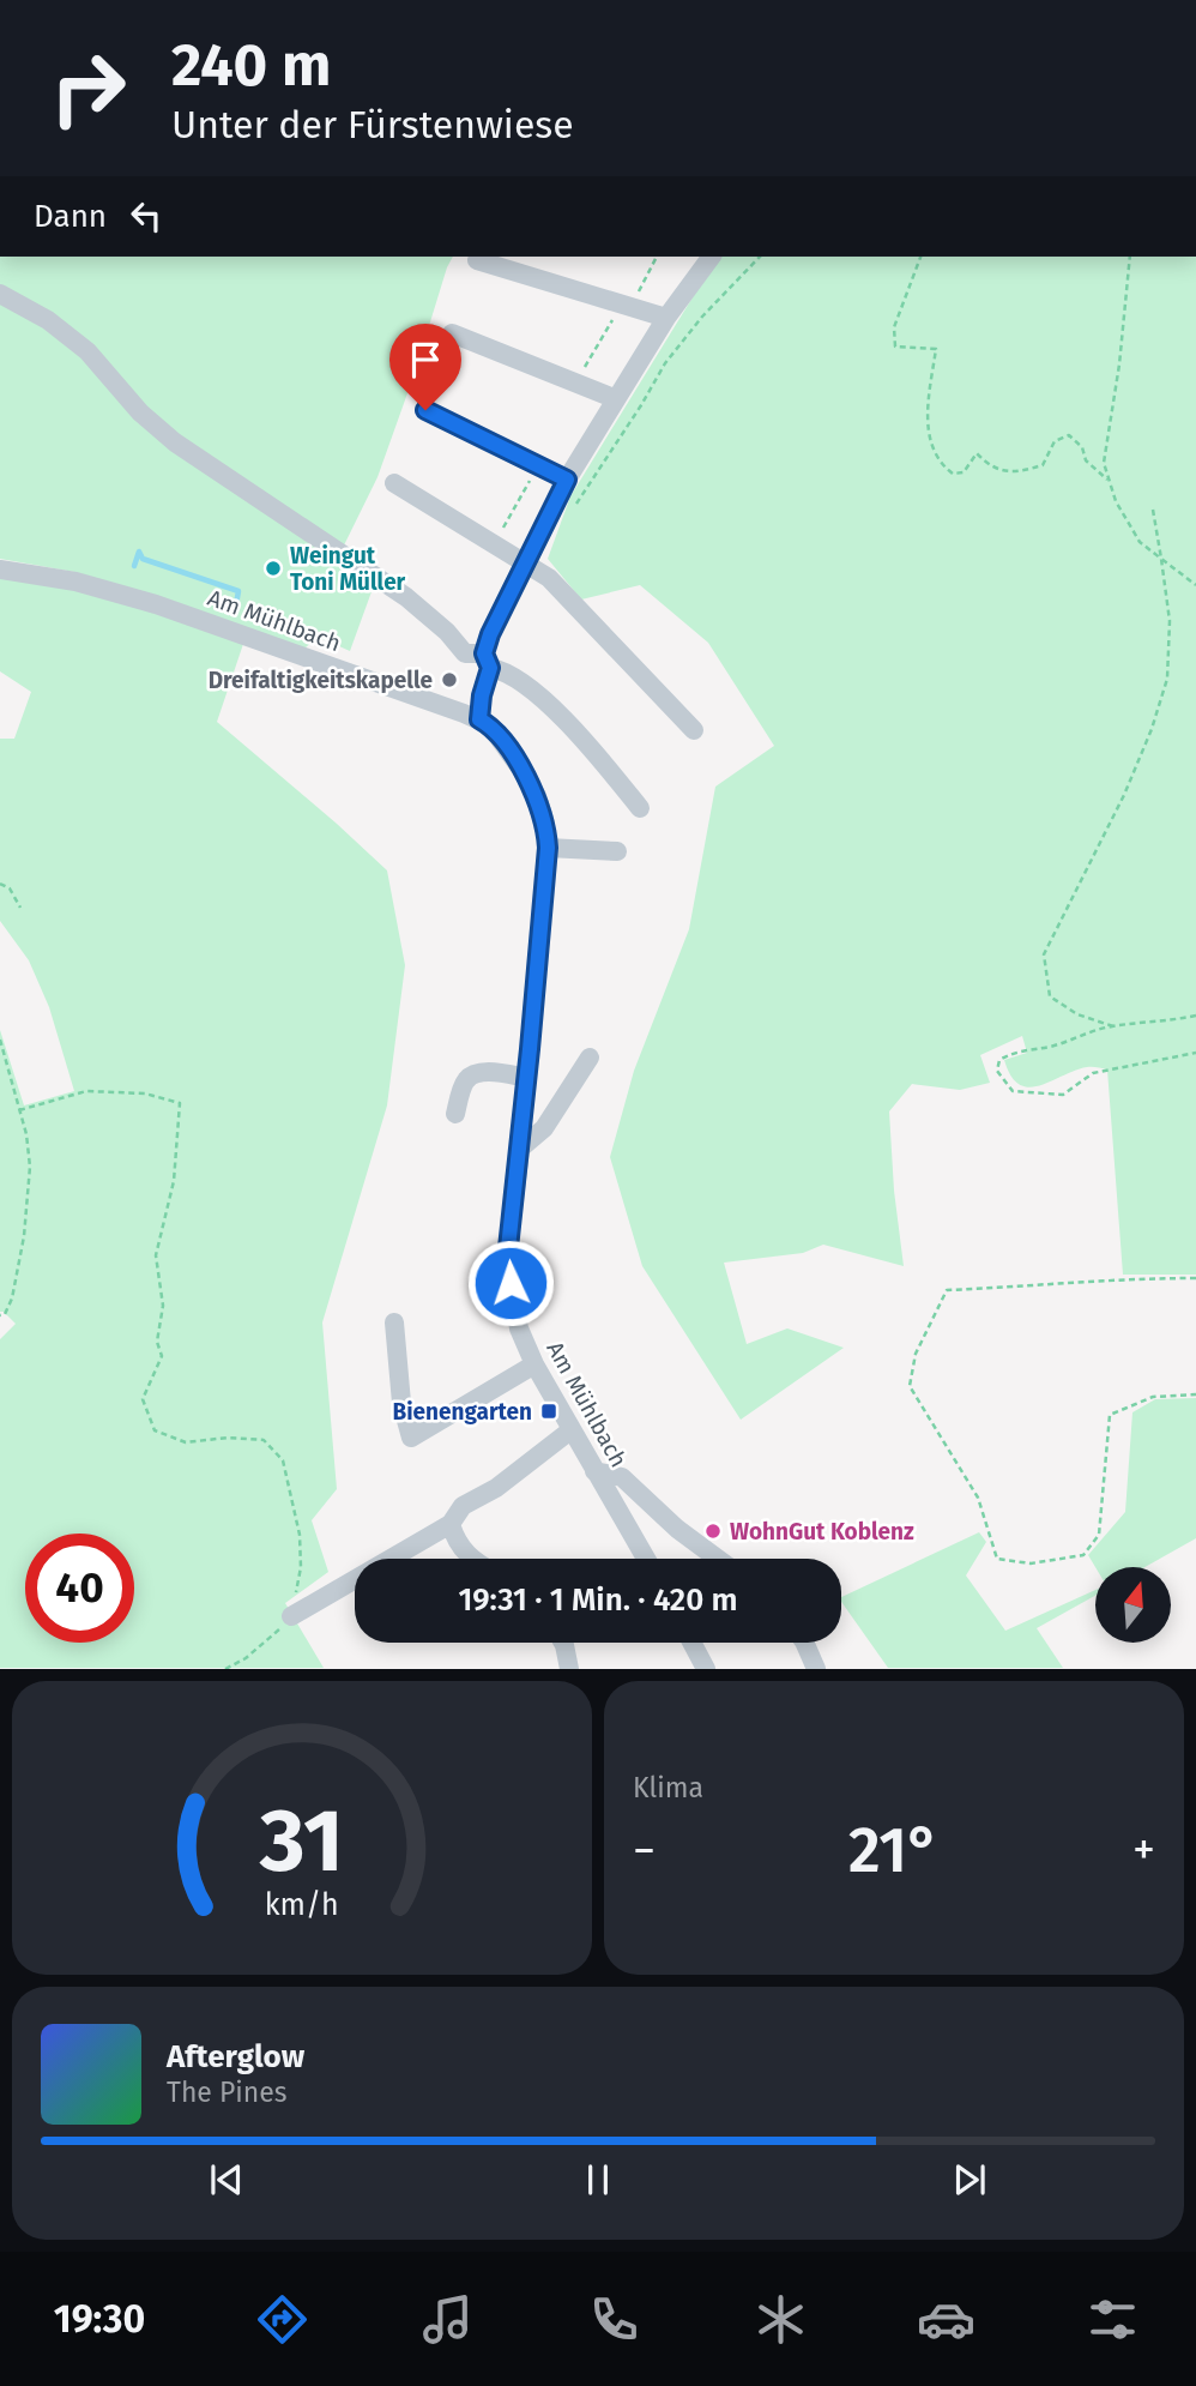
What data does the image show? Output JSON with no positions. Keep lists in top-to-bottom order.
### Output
{
  "streets": {
    "street": ["Am Mühlbach"]
  },
  "places": {
    "other": ["Weingut Toni Müller", "Dreifaltigkeitskapelle", "WohnGut Koblenz"],
    "transit": ["Bienengarten"]
  },
  "north": "top",
  "page": {
    "turn": ["240 m", "Unter der Fürstenwiese"],
    "then": "Dann",
    "limit": "40",
    "trip": "19:31 · 1 Min. · 420 m",
    "tile": "Klima",
    "heat": ["−", "21°", "+"],
    "song": ["Afterglow", "The Pines"],
    "tabs": "19:30",
    "gauge": ["31", "km/h"]
  }
}
